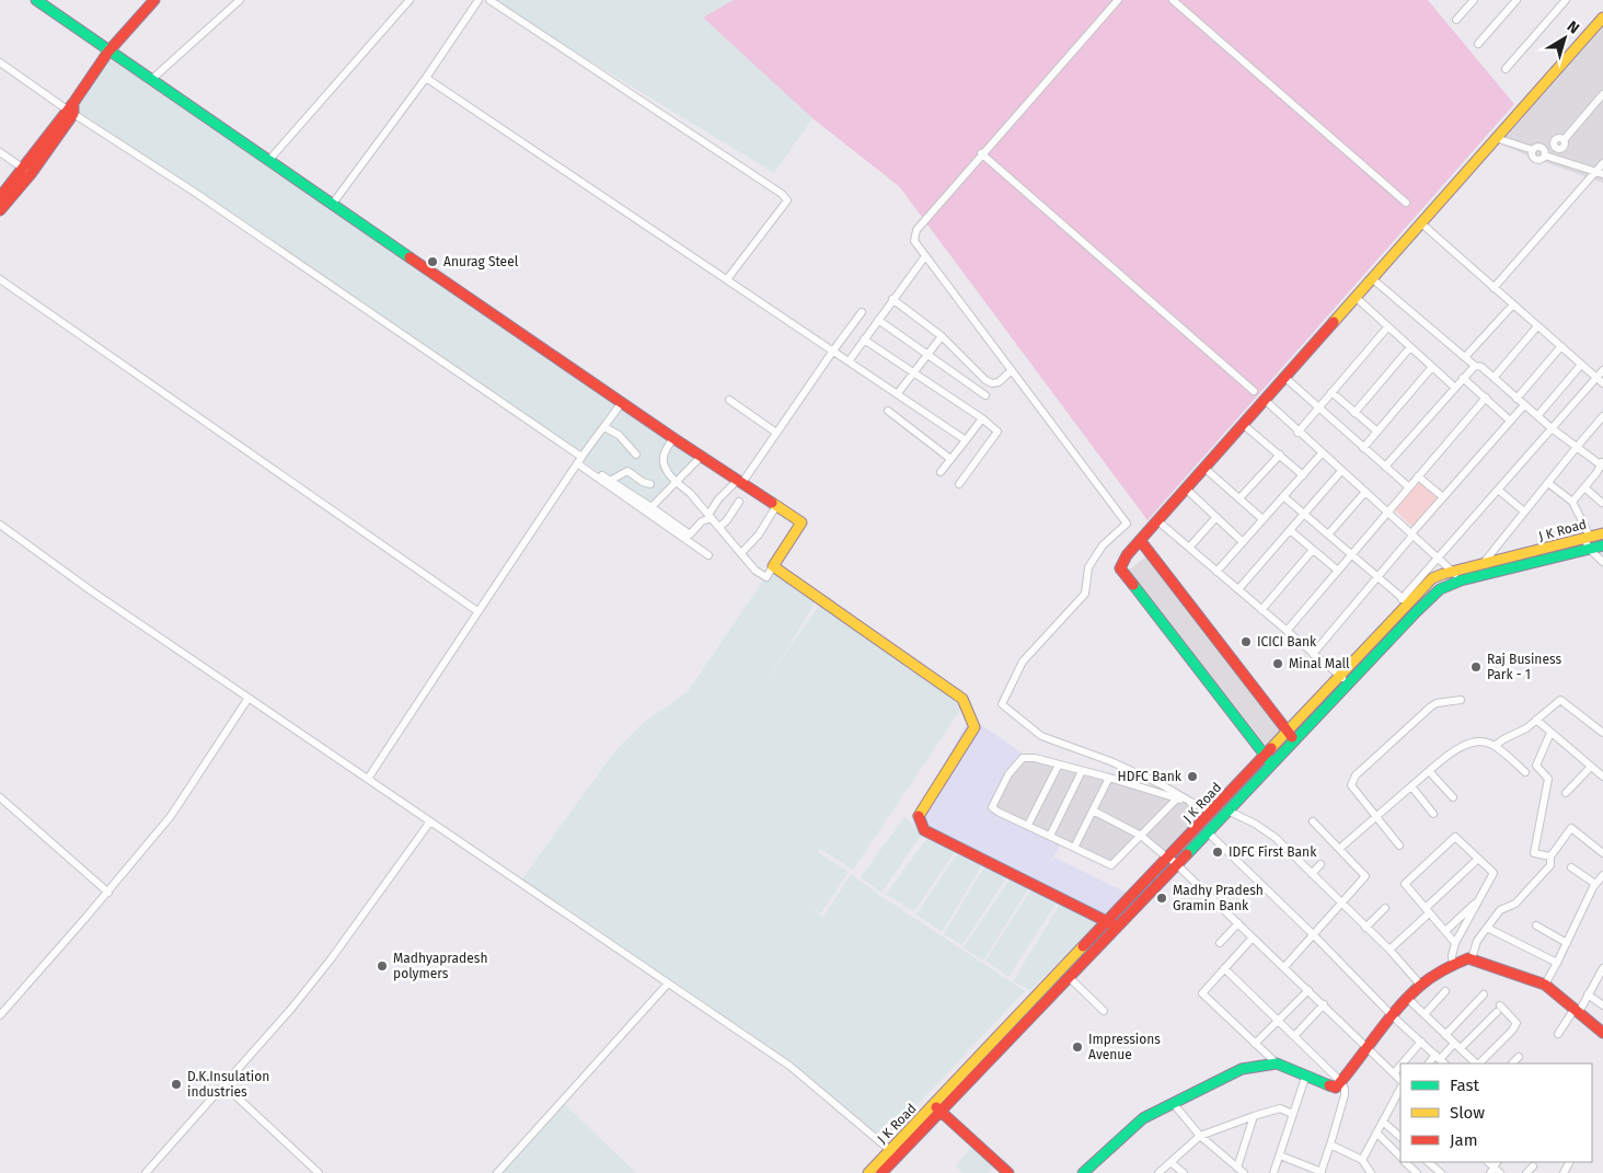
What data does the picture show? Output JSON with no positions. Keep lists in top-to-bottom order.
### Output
{
  "streets": {
    "street": ["J K Road"]
  },
  "places": [
    "Anurag Steel",
    "ICICI Bank",
    "Minal Mall",
    "Raj Business Park - 1",
    "HDFC Bank",
    "IDFC First Bank",
    "Madhy Pradesh Gramin Bank",
    "Madhyapradesh polymers",
    "Impressions Avenue",
    "D.K.Insulation industries"
  ],
  "legend": ["Fast", "Slow", "Jam"],
  "north": "top right"
}
